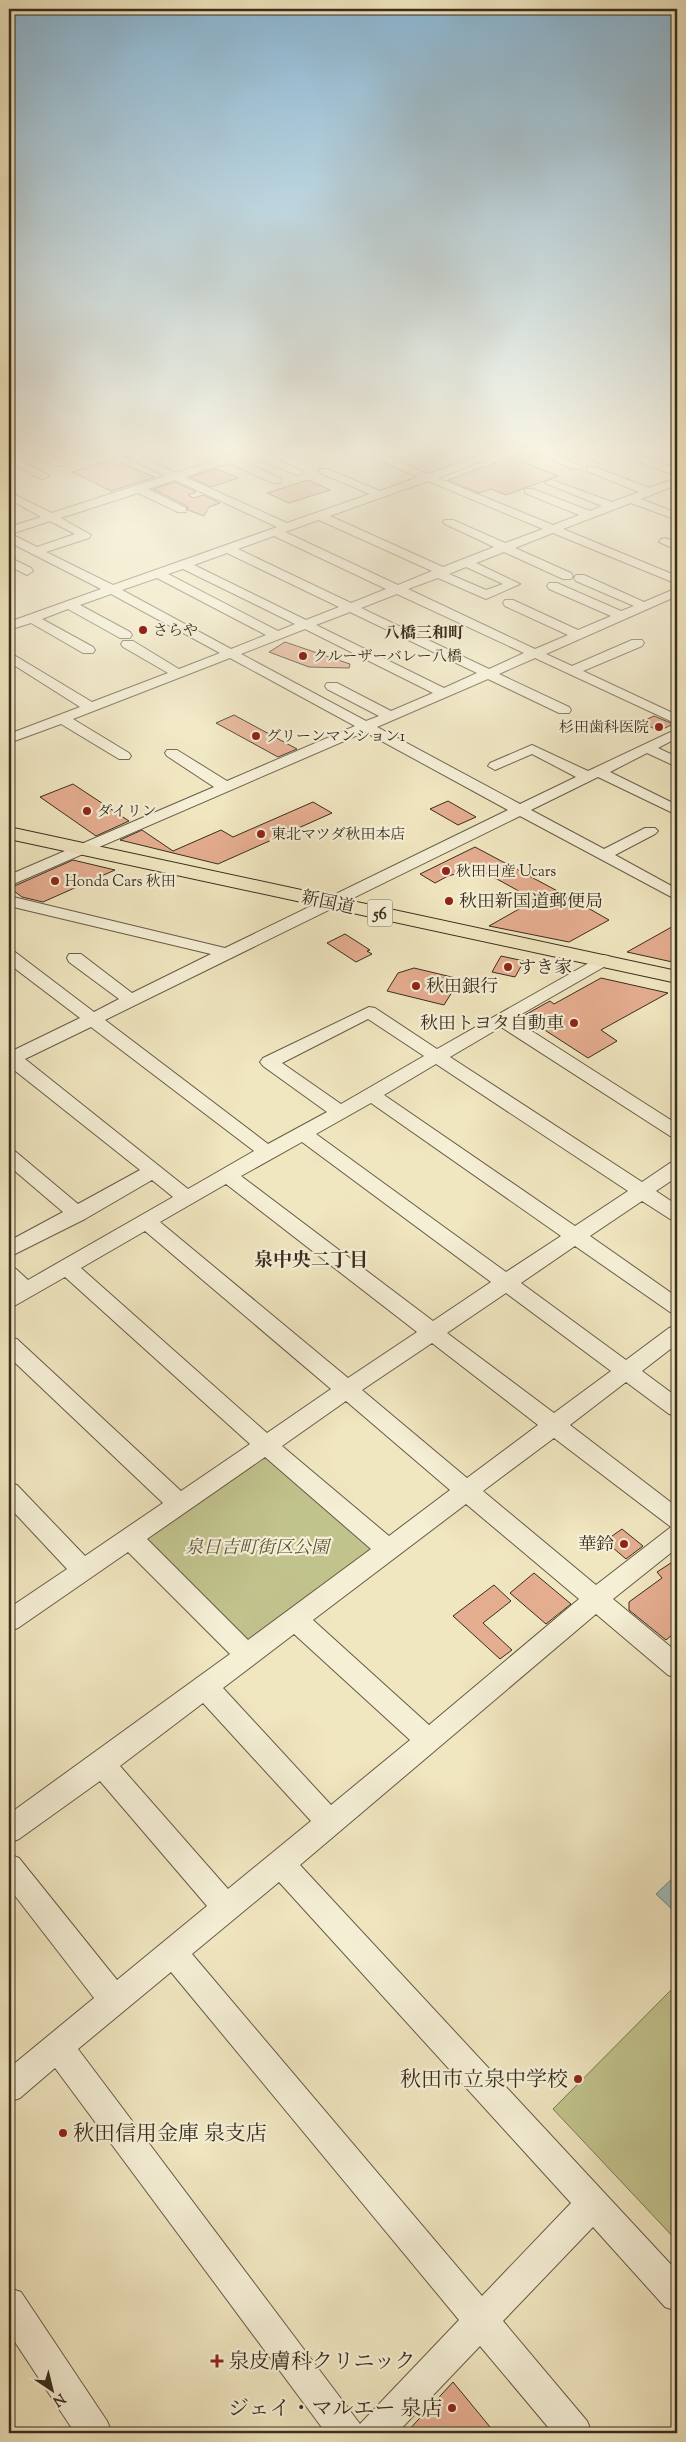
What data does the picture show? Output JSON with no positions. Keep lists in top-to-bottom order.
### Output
{
  "streets": {
    "main road": ["新国道", "56"]
  },
  "districts": ["八橋三和町", "泉中央二丁目"],
  "parks": ["泉日吉町街区公園"],
  "places": {
    "other": [
      "さらや",
      "クルーザーバレー八橋",
      "杉田歯科医院",
      "グリーンマンション1",
      "ダイリン",
      "東北マツダ秋田本店",
      "秋田日産 Ucars",
      "Honda Cars 秋田",
      "秋田新国道郵便局",
      "すき家",
      "秋田銀行",
      "秋田トヨタ自動車",
      "華鈴",
      "秋田市立泉中学校",
      "秋田信用金庫 泉支店",
      "ジェイ・マルエー 泉店"
    ],
    "health": ["泉皮膚科クリニック"]
  },
  "north": "bottom right"
}
